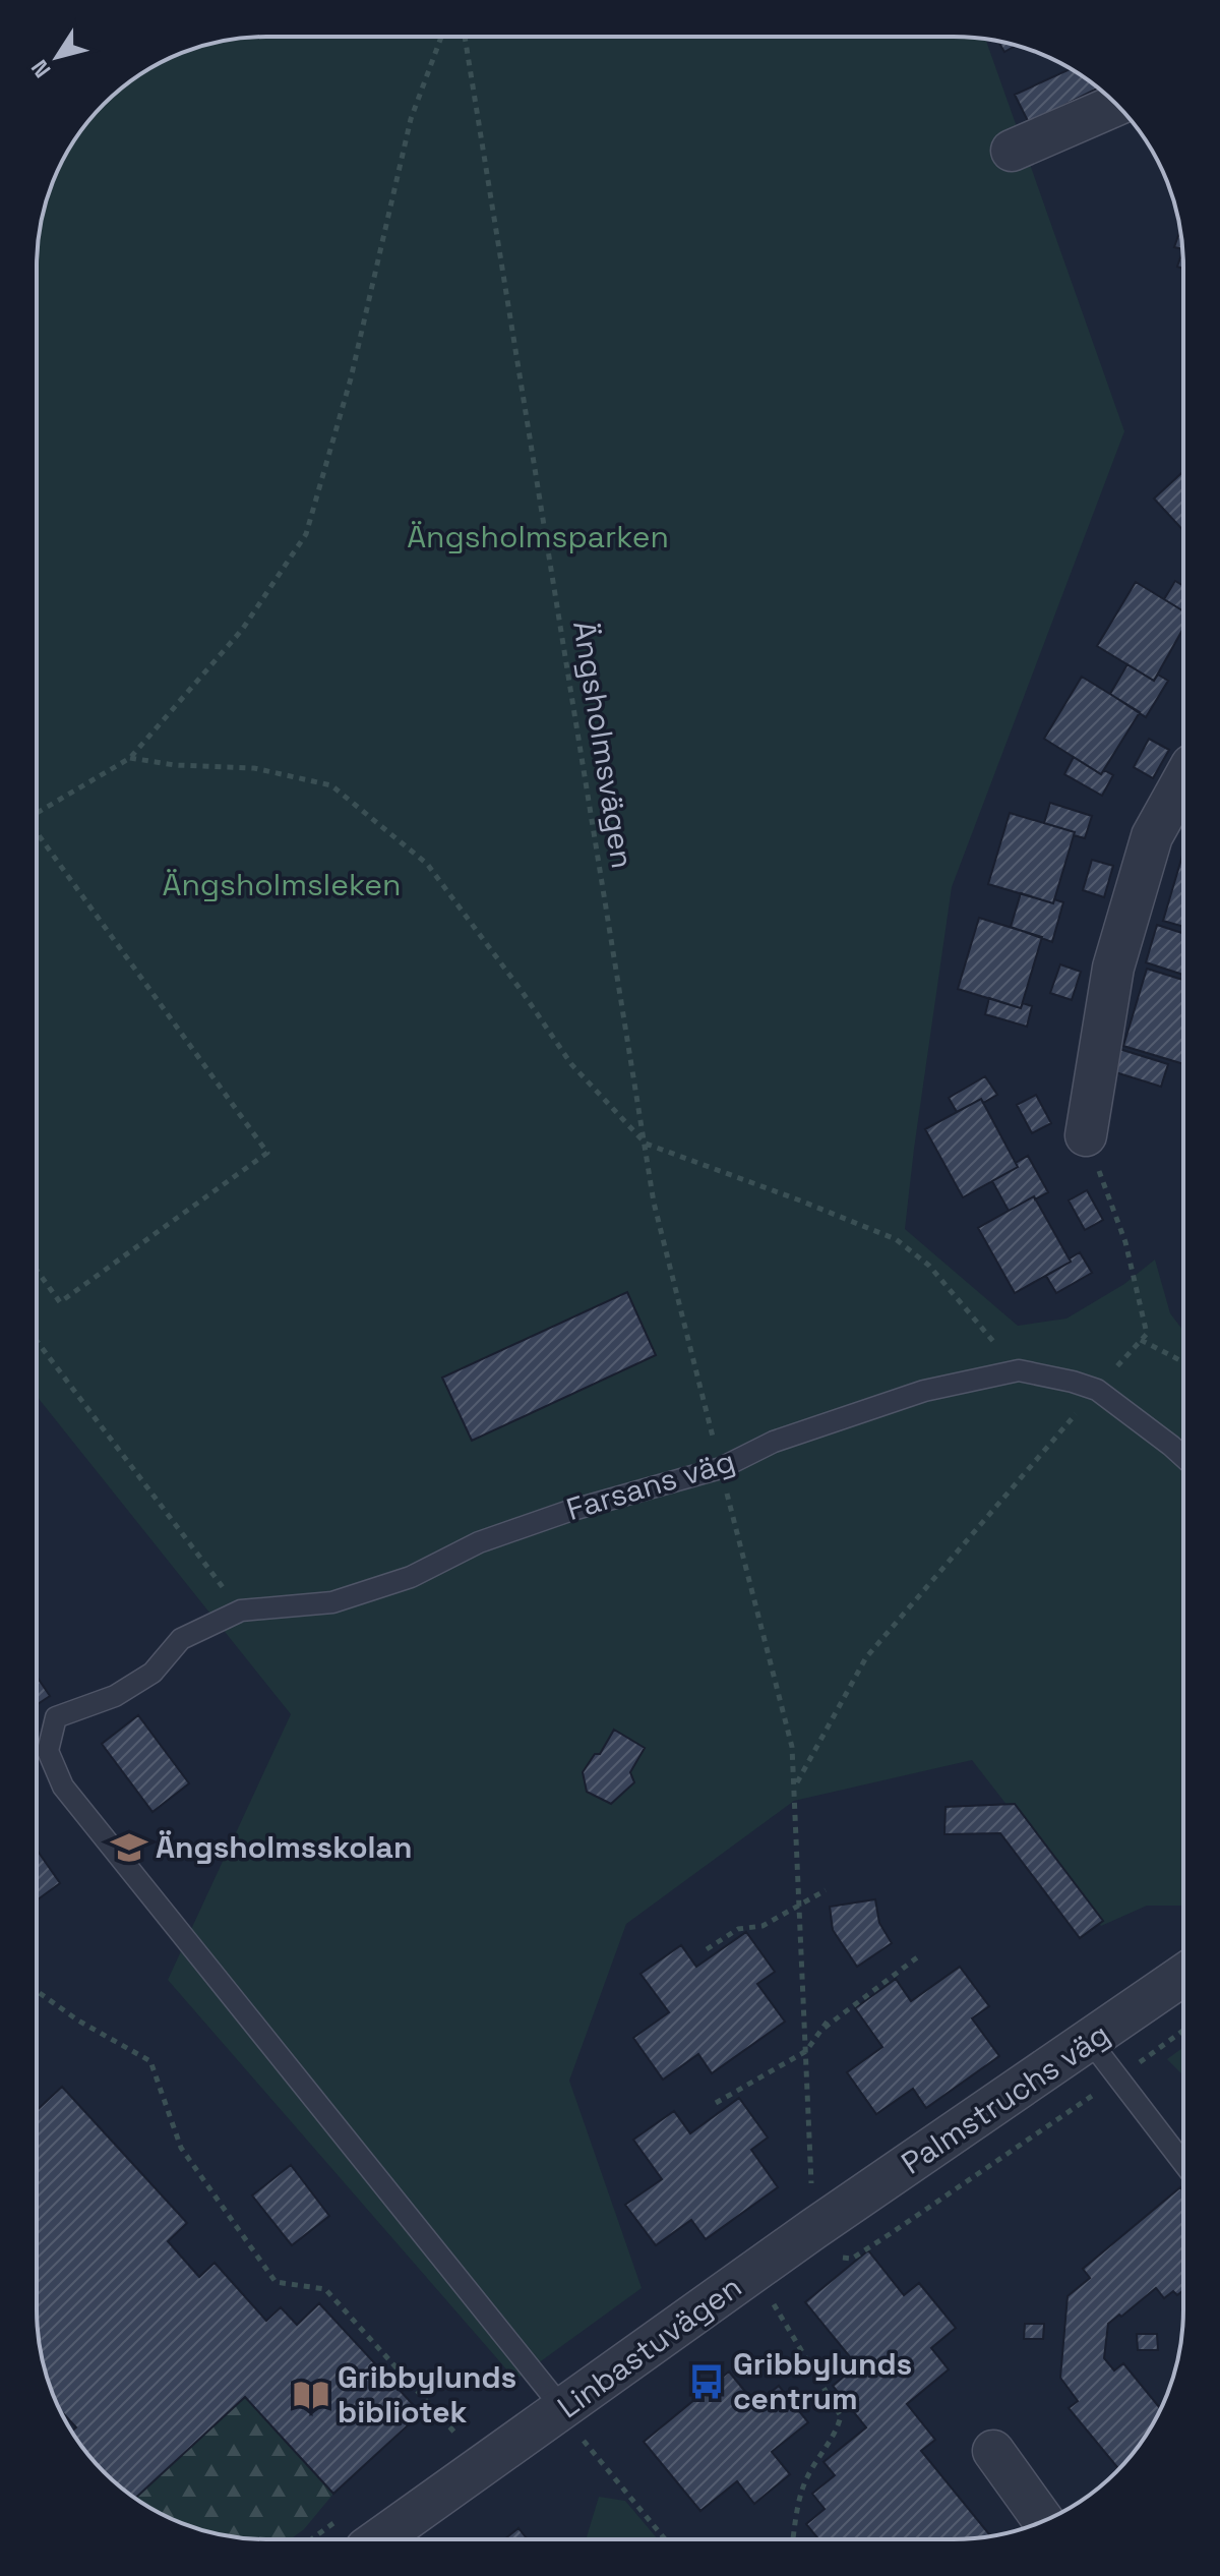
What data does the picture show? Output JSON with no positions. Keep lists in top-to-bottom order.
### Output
{
  "streets": {
    "street": ["Palmstruchs väg", "Linbastuvägen"],
    "lane": ["Farsans väg"],
    "path": ["Ängsholmsvägen"]
  },
  "crossings": [
    ["Ängsholmsvägen", "Farsans väg"],
    ["Ängsholmsvägen", "Palmstruchs väg"],
    ["Ängsholmsvägen", "Linbastuvägen"],
    ["Farsans väg", "Linbastuvägen"],
    ["Palmstruchs väg", "Linbastuvägen"]
  ],
  "parks": ["Ängsholmsparken", "Ängsholmsleken"],
  "places": {
    "school or university": ["Ängsholmsskolan"],
    "bus stop": ["Gribbylunds centrum"],
    "library": ["Gribbylunds bibliotek"]
  },
  "north": "bottom left"
}
